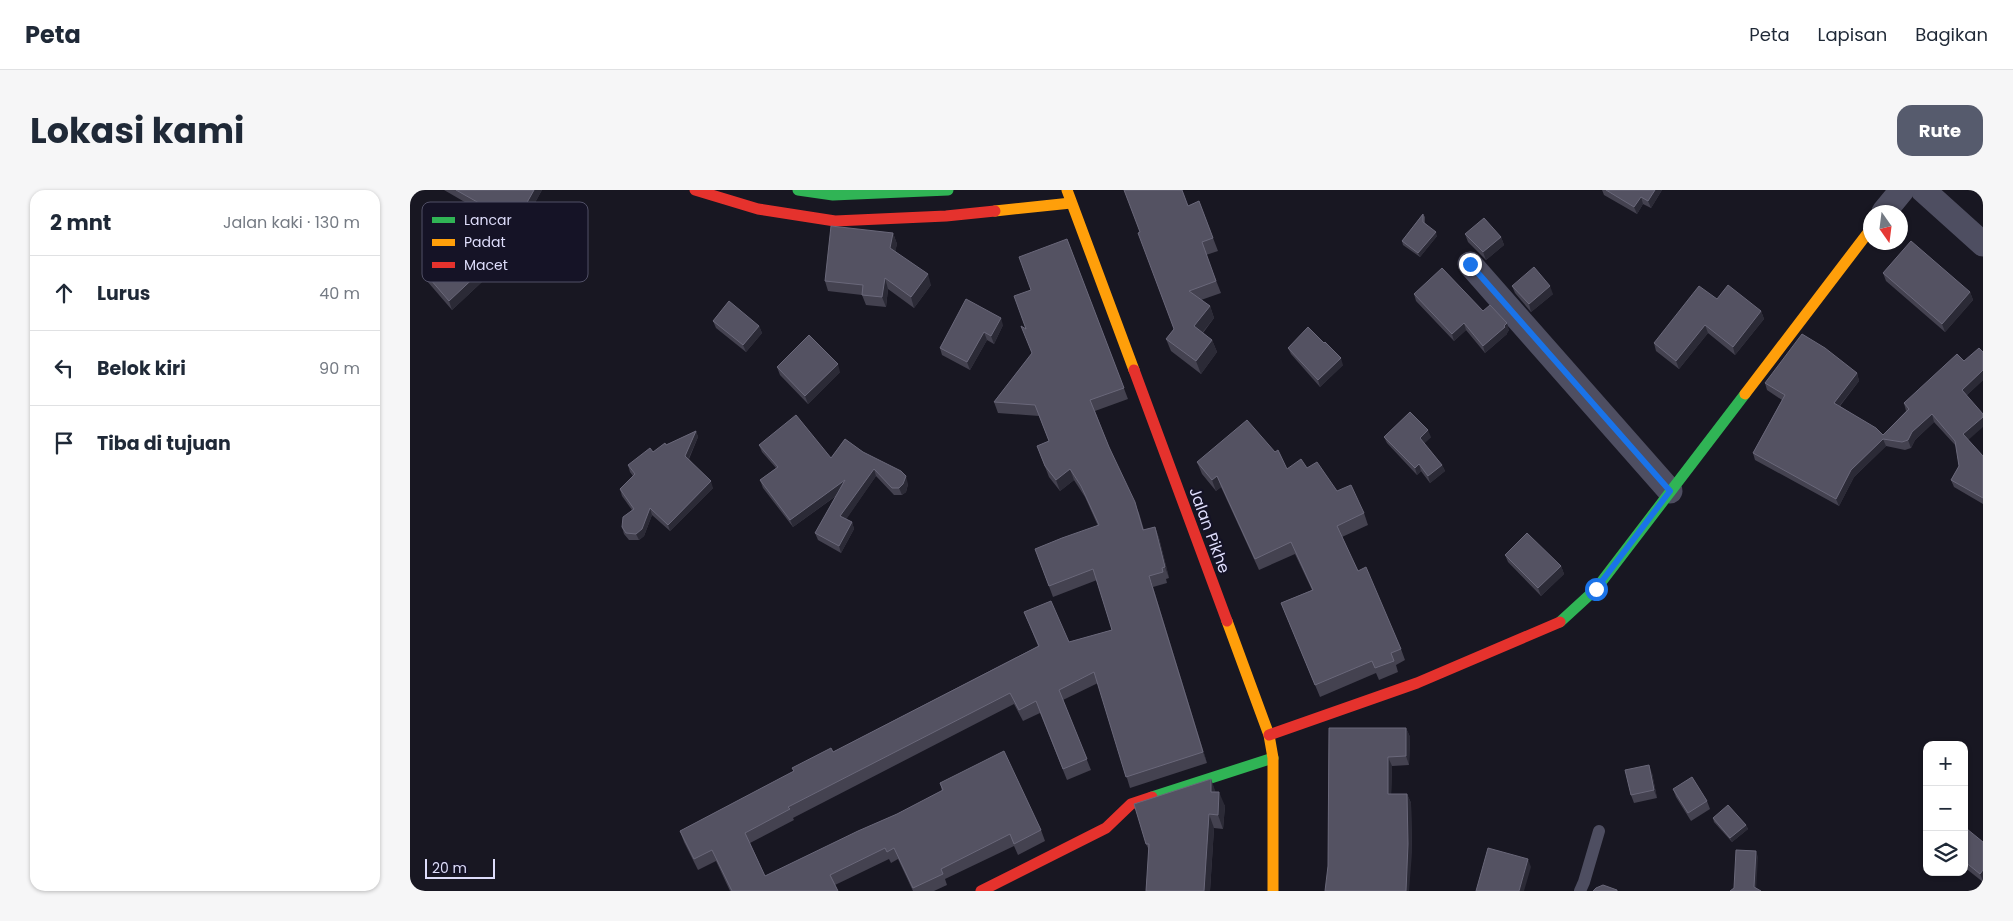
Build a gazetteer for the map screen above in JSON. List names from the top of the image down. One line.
{"streets":{"main road":["Jalan Pikhe"]},"legend":["Lancar","Padat","Macet"],"scale_bar":"20 m","north":"bottom","page":{"header":"Peta","nav":["Peta","Lapisan","Bagikan"],"title":"Lokasi kami","buttons":"Rute","heading":["2 mnt","Jalan kaki · 130 m"],"list":[["Lurus","40 m"],["Belok kiri","90 m"],"Tiba di tujuan"],"map_buttons":["+","−"],"scale":"20 m"}}
